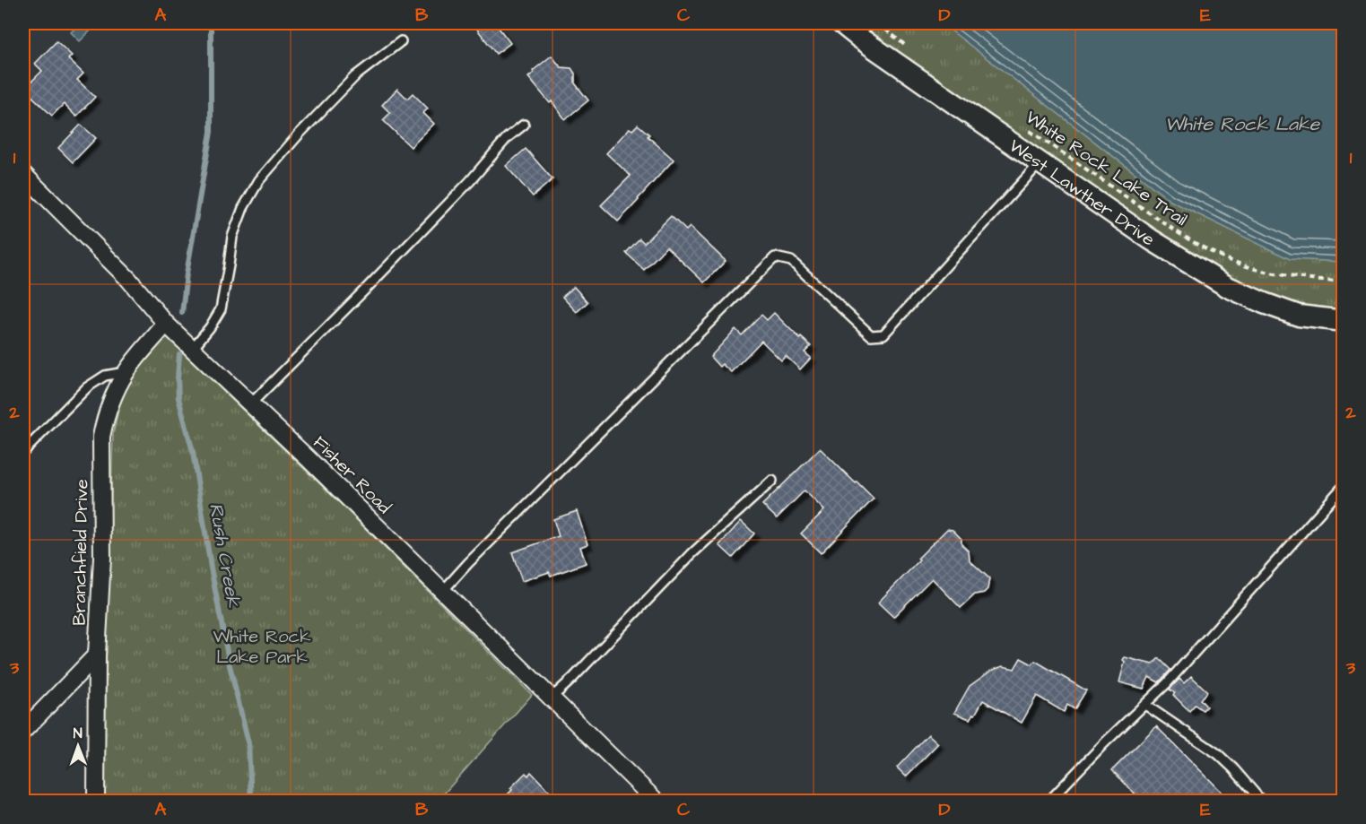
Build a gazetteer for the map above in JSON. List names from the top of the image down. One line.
{"streets":{"street":["West Lawther Drive","Fisher Road","Branchfield Drive"],"path":["White Rock Lake Trail"]},"crossings":[["Fisher Road","Branchfield Drive"]],"water":["White Rock Lake","Rush Creek"],"parks":["White Rock Lake Park"],"north":"top","grid":{"columns":["A","B","C","D","E"],"rows":["1","2","3"]}}
